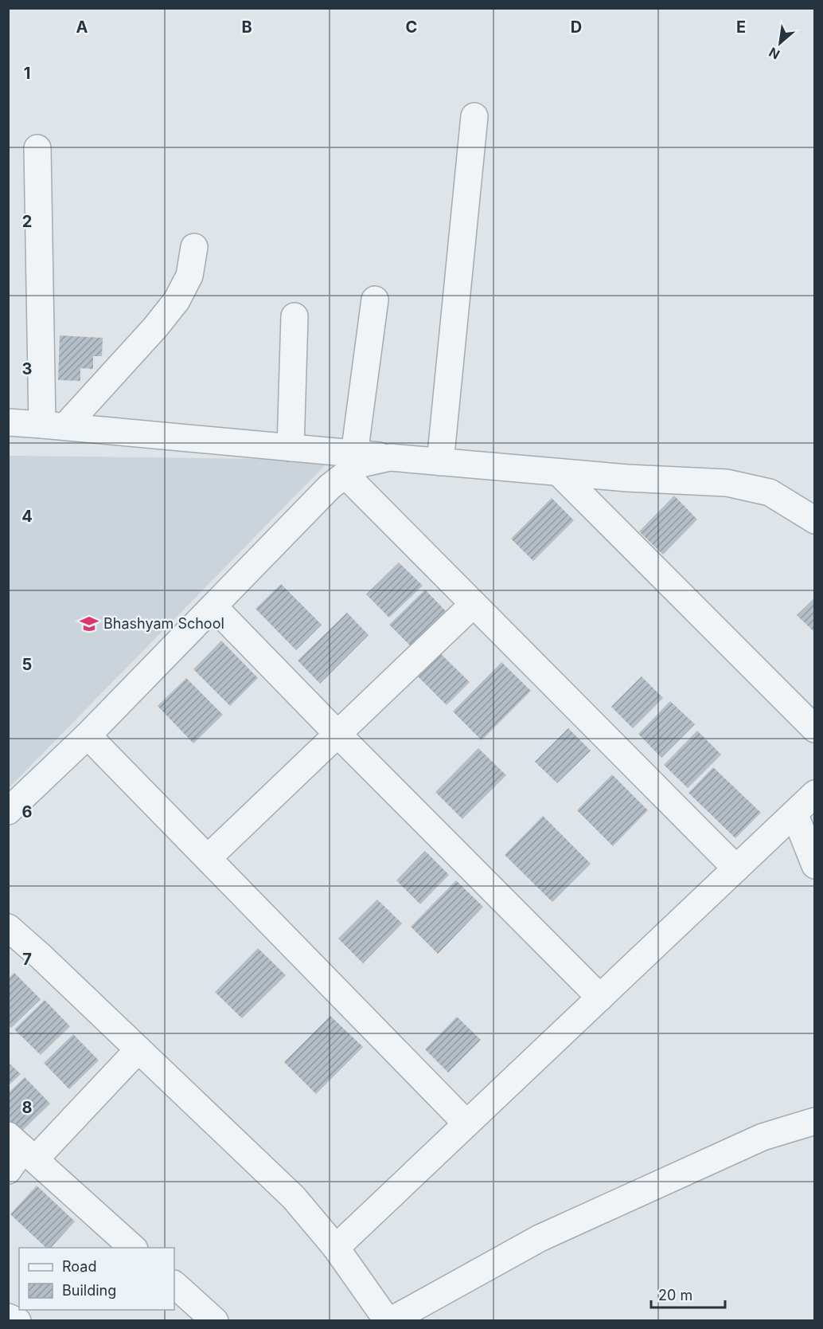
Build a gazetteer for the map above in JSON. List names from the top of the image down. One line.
{"places":{"school or university":["Bhashyam School"]},"legend":["Road","Building"],"scale_bar":"20 m","north":"bottom left","grid":{"columns":["A","B","C","D","E"],"rows":["1","2","3","4","5","6","7","8"]}}
